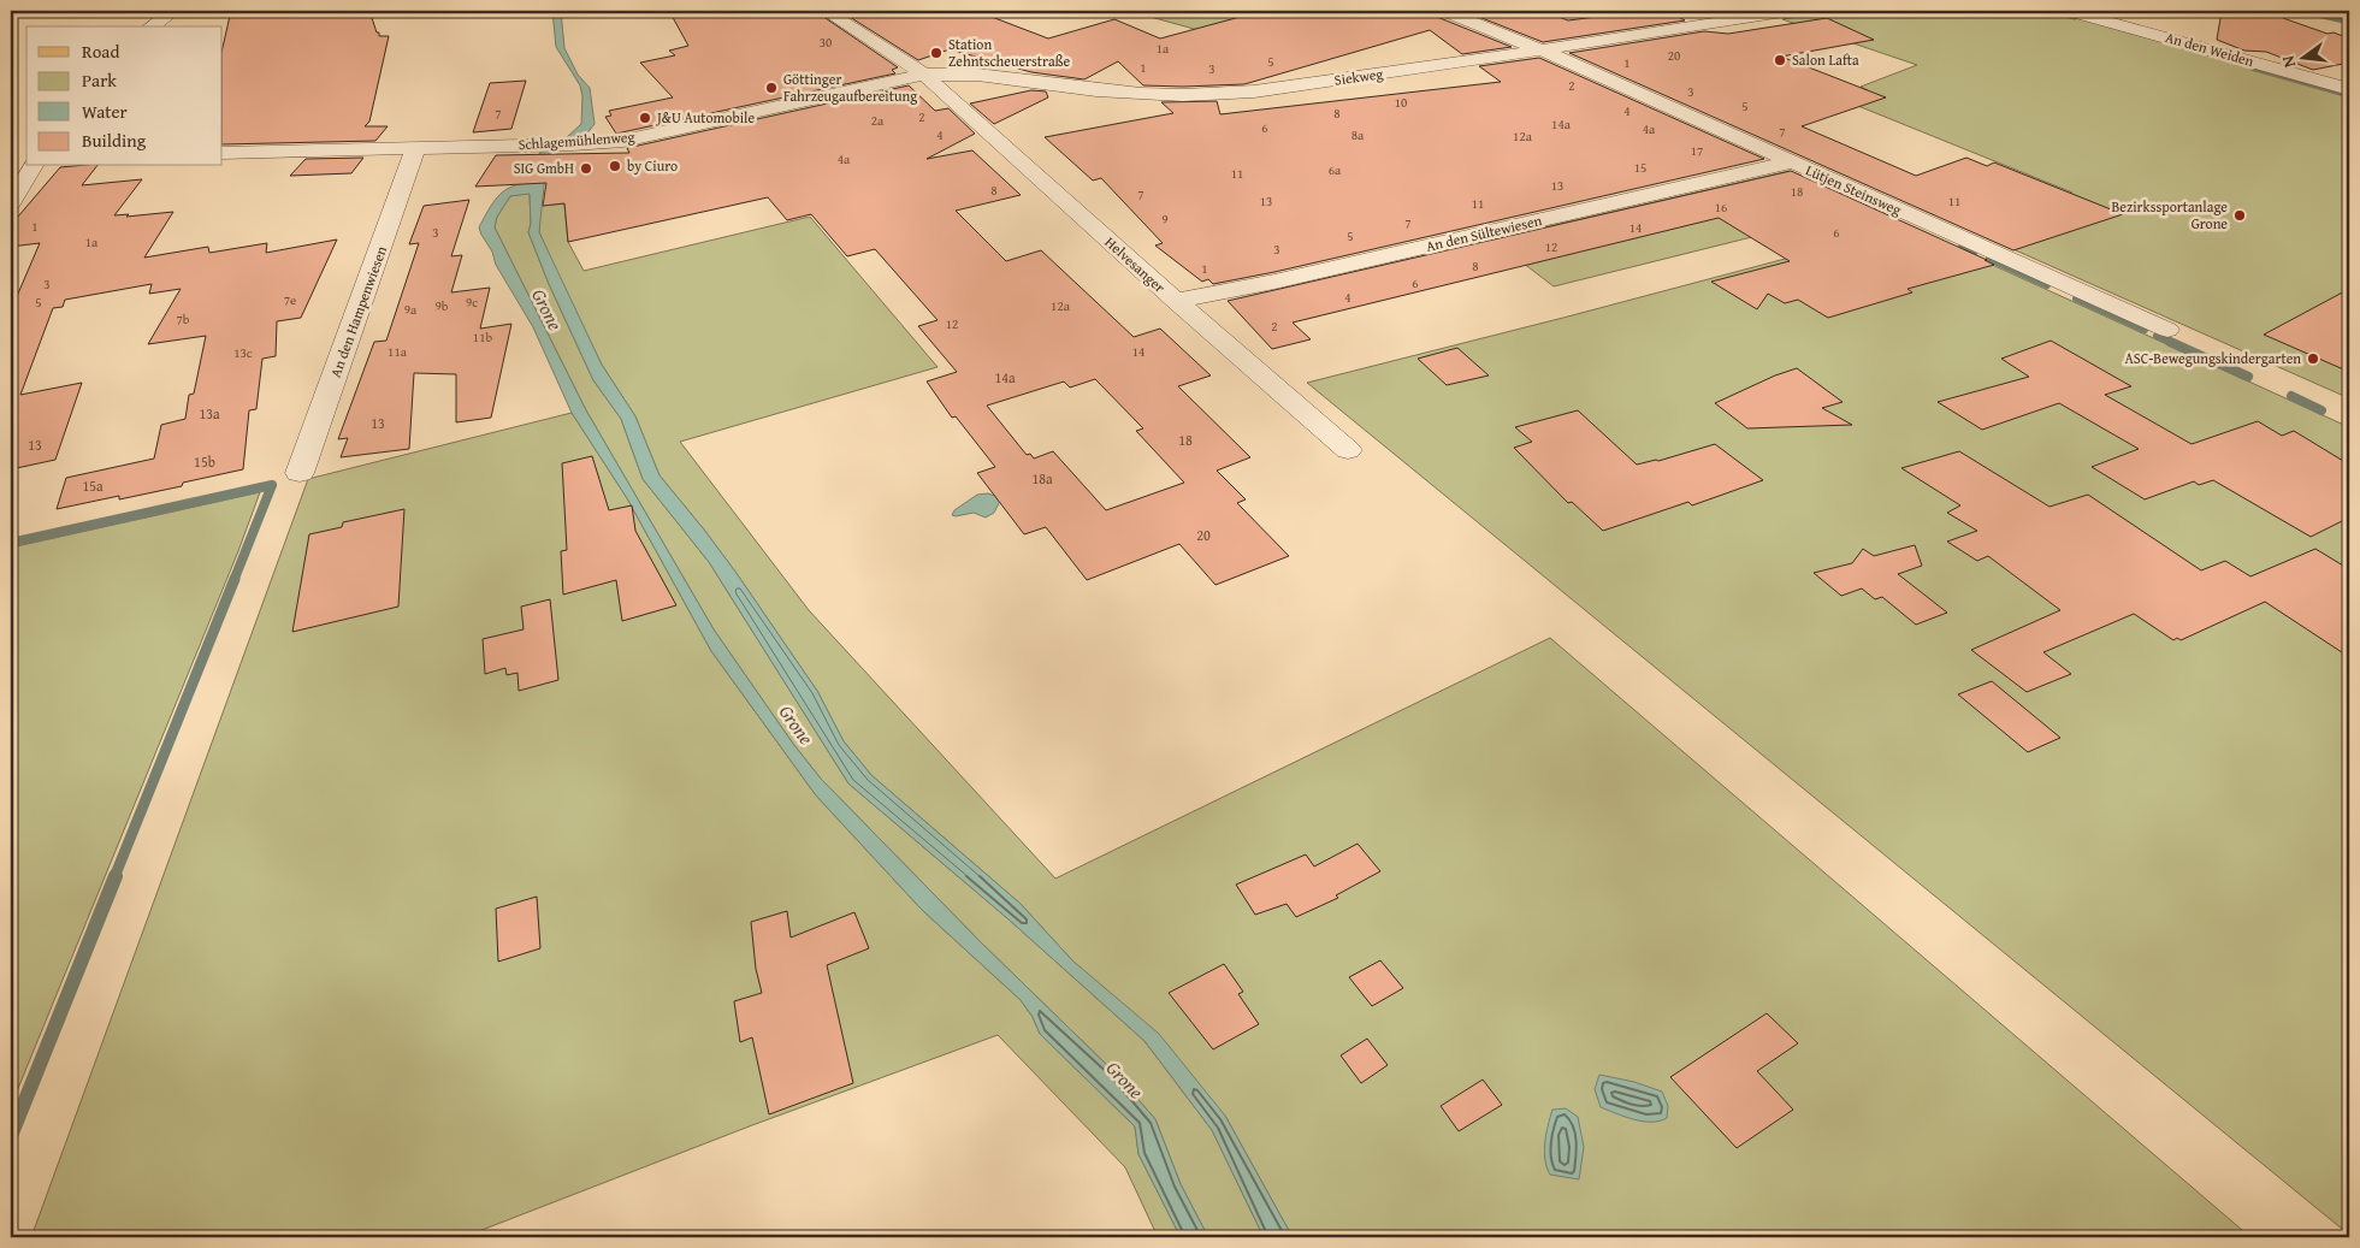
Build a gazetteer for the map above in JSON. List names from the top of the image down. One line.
{"streets":{"street":["An den Weiden","Siekweg","Schlagemühlenweg","Lütjen Steinsweg","An den Sültewiesen","Helvesanger","An den Hampenwiesen"]},"crossings":[["Siekweg","Schlagemühlenweg"],["Siekweg","Lütjen Steinsweg"],["Siekweg","Helvesanger"],["Schlagemühlenweg","Helvesanger"],["Schlagemühlenweg","An den Hampenwiesen"],["Lütjen Steinsweg","An den Sültewiesen"],["An den Sültewiesen","Helvesanger"]],"water":["Grone"],"places":["Station Zehntscheuerstraße","Salon Lafta","Göttinger Fahrzeugaufbereitung","J&U Automobile","by Ciuro","SIG GmbH","Bezirkssportanlage Grone","ASC-Bewegungskindergarten"],"house_numbers":["30","1a","20","5","1","1","3","2","3","10","5","4","7","8","2","2a","14a","6","4a","7","4","8a","12a","17","4a","15","6a","11","13","8","18","7","13","11","11","16","9","7","1","14","3","6","5","1a","12","3","8","1","6","3","4","7e","5","9c","9b","12a","9a","7b","12","2","11b","11a","14","13c","14a","13a","13","18","13","15b","18a","15a","20"],"legend":["Road","Park","Water","Building"],"north":"left"}
